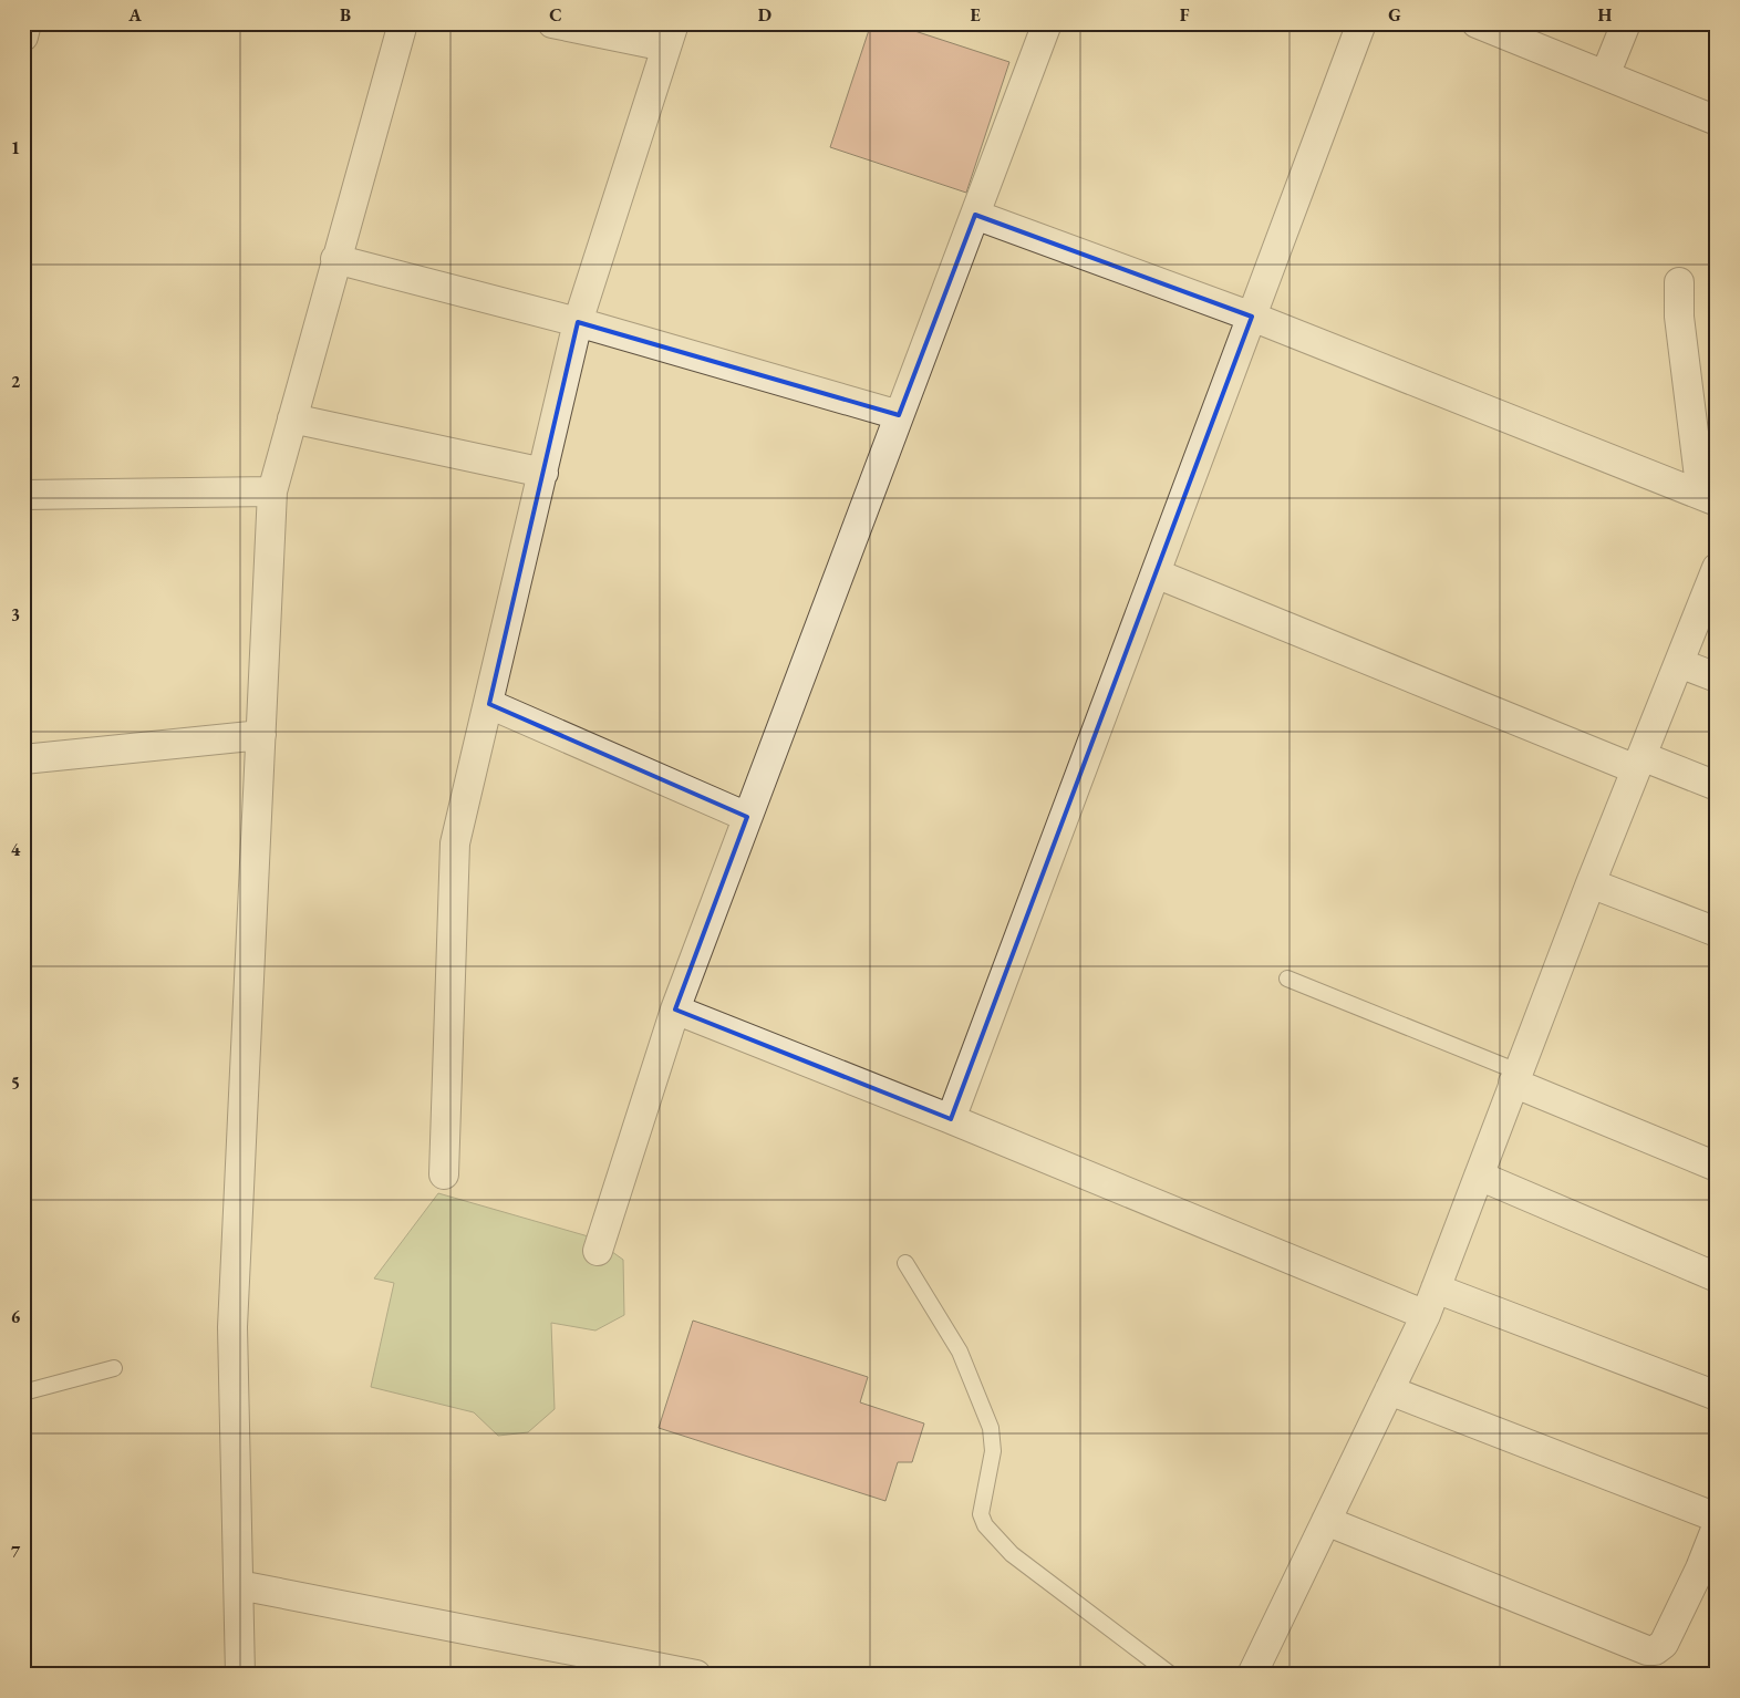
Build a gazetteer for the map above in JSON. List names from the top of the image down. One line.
{"grid":{"columns":["A","B","C","D","E","F","G","H"],"rows":["1","2","3","4","5","6","7"]}}
